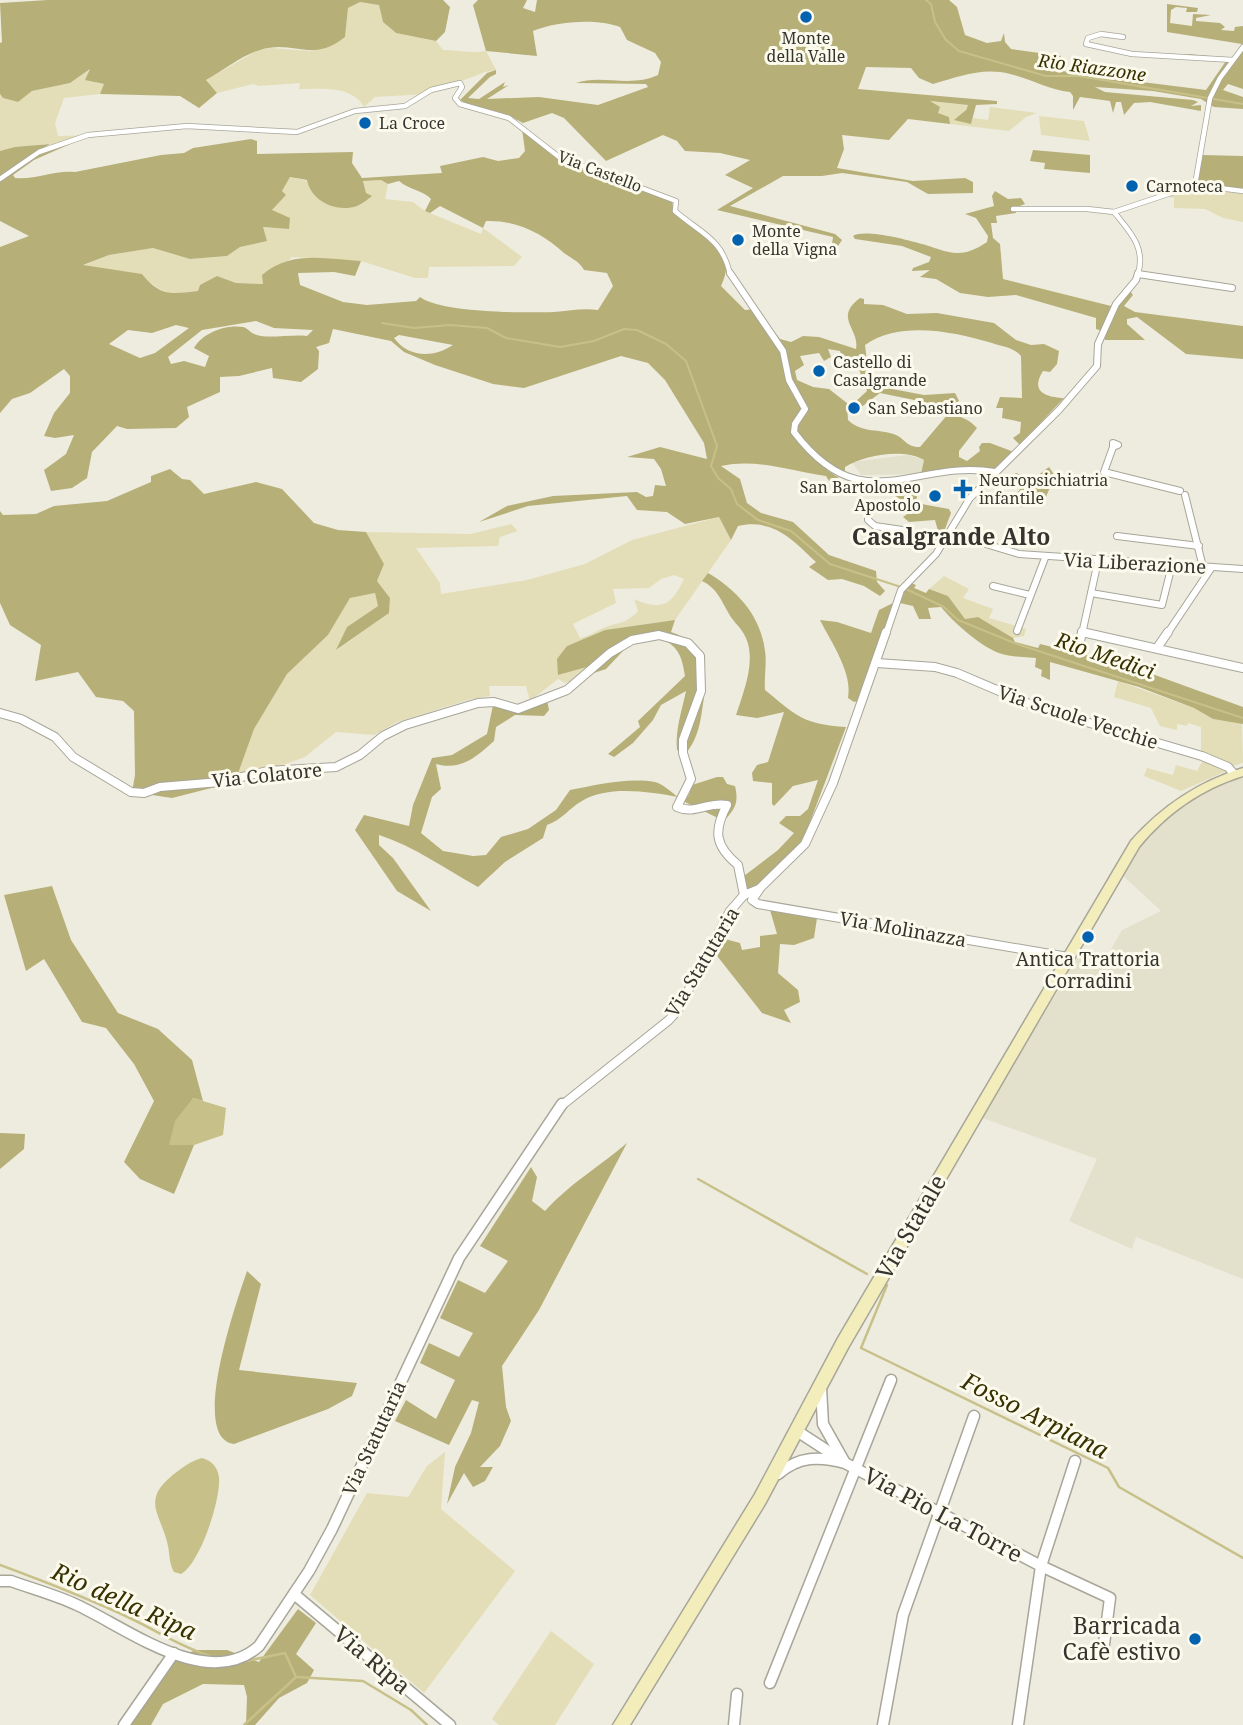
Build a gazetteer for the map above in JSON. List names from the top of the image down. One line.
{"streets":{"main road":["Via Statale"],"street":["Via Castello","Via Liberazione","Via Scuole Vecchie","Via Colatore","Via Molinazza","Via Statutaria","Via Pio La Torre","Via Ripa"]},"crossings":[["Via Castello","Via Statutaria"],["Via Liberazione","Via Statutaria"],["Via Scuole Vecchie","Via Statutaria"],["Via Scuole Vecchie","Via Statale"],["Via Colatore","Via Statutaria"],["Via Molinazza","Via Statutaria"],["Via Molinazza","Via Statale"],["Via Statutaria","Via Ripa"],["Via Statale","Via Pio La Torre"]],"districts":["Casalgrande Alto"],"water":["Rio Riazzone","Rio Medici","Fosso Arpiana","Rio della Ripa"],"places":{"other":["Monte della Valle","La Croce","Carnoteca","Monte della Vigna","Castello di Casalgrande","San Sebastiano","San Bartolomeo Apostolo","Antica Trattoria Corradini","Barricada Cafè estivo"],"health":["Neuropsichiatria infantile"]}}
